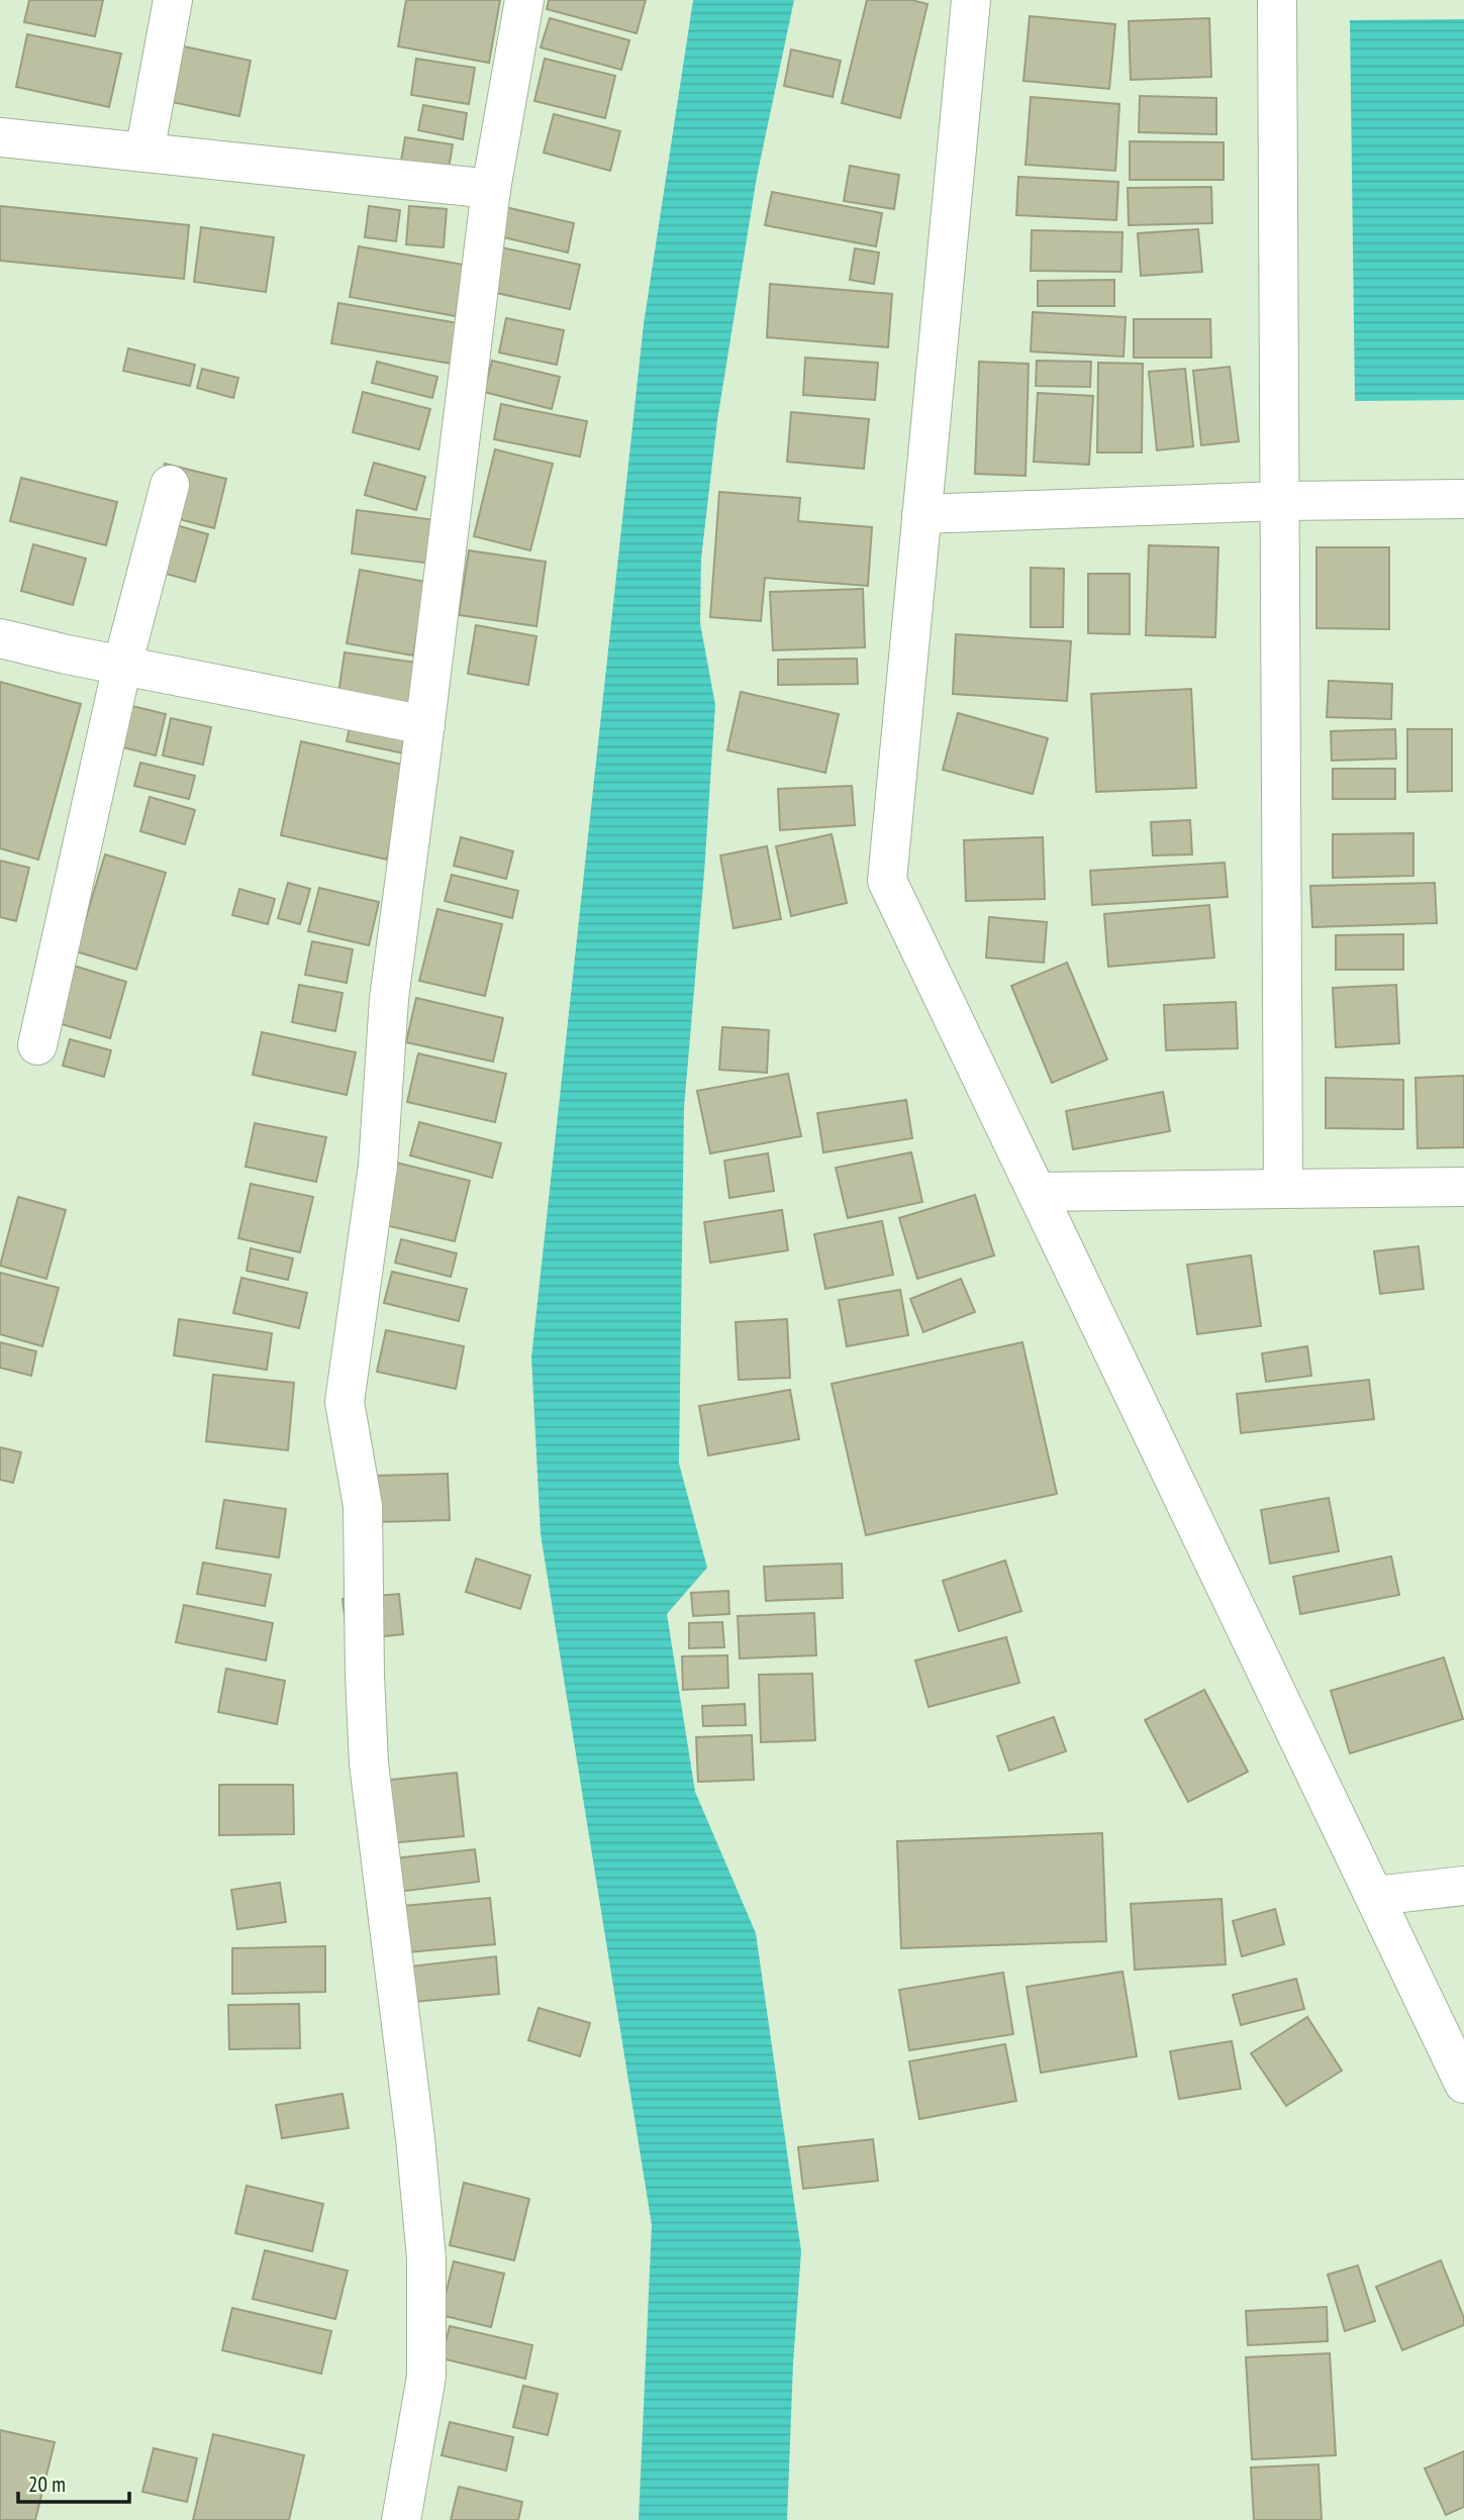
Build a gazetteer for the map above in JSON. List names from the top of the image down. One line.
{"scale_bar":"20 m"}
